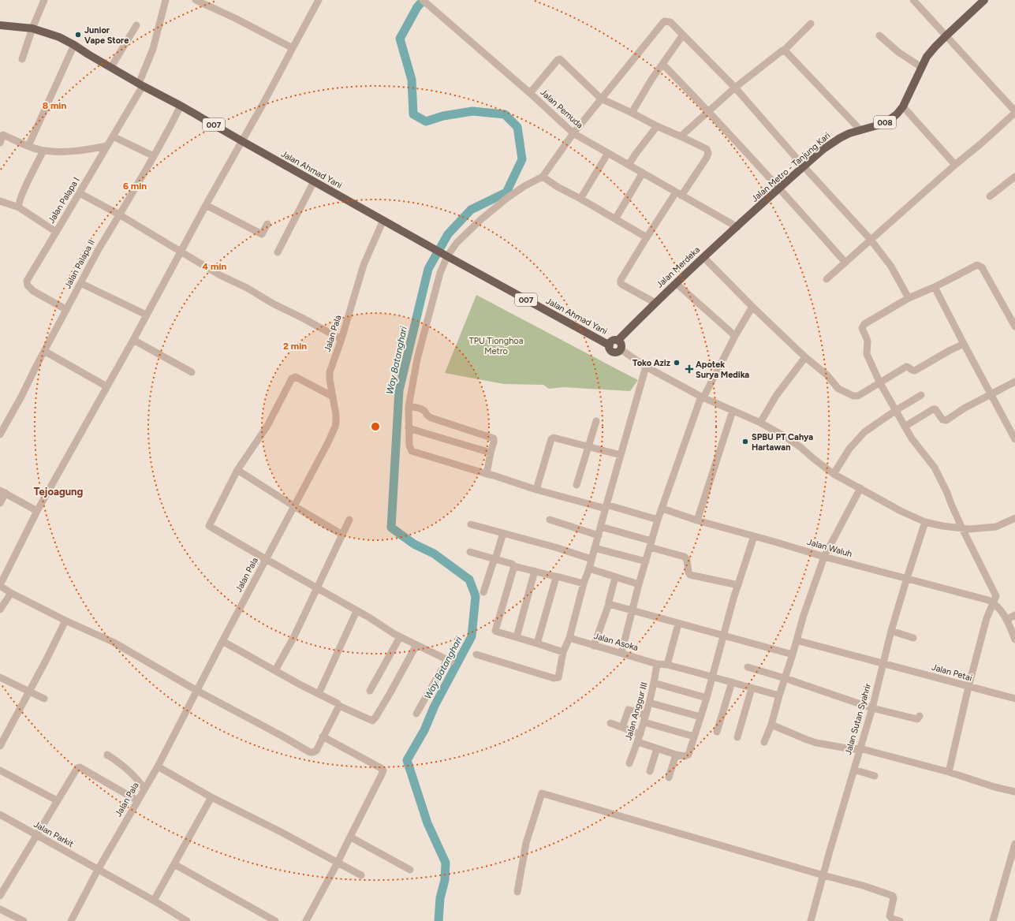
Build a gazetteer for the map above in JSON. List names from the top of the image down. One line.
{"streets":{"main road":["008","007","Jalan Metro - Tanjung Kari","Jalan Ahmad Yani","Jalan Merdeka"],"street":["Jalan Pemuda","Jalan Palapa I","Jalan Palapa II","Jalan Pala","Jalan Waluh","Jalan Asoka","Jalan Petai","Jalan Anggur III","Jalan Sutan Syahrir","Jalan Parkit"]},"crossings":[["Jalan Pemuda","Jalan Merdeka"],["008","Jalan Ahmad Yani"],["008","Jalan Merdeka"],["Jalan Metro - Tanjung Kari","Jalan Merdeka"],["Jalan Ahmad Yani","Jalan Palapa I"],["Jalan Ahmad Yani","Jalan Palapa II"],["Jalan Ahmad Yani","Jalan Merdeka"],["Jalan Ahmad Yani","Jalan Pala"],["Jalan Palapa I","Jalan Palapa II"],["Jalan Pala","Jalan Parkit"],["Jalan Waluh","Jalan Sutan Syahrir"],["Jalan Asoka","Jalan Anggur III"],["Jalan Petai","Jalan Sutan Syahrir"]],"districts":["Tejoagung"],"water":["Way Batanghari"],"parks":["TPU Tionghoa Metro"],"places":{"other":["Junior Vape Store","Toko Aziz","SPBU PT Cahya Hartawan"],"health":["Apotek Surya Medika"]},"rings":["8 min","6 min","4 min","2 min"]}
